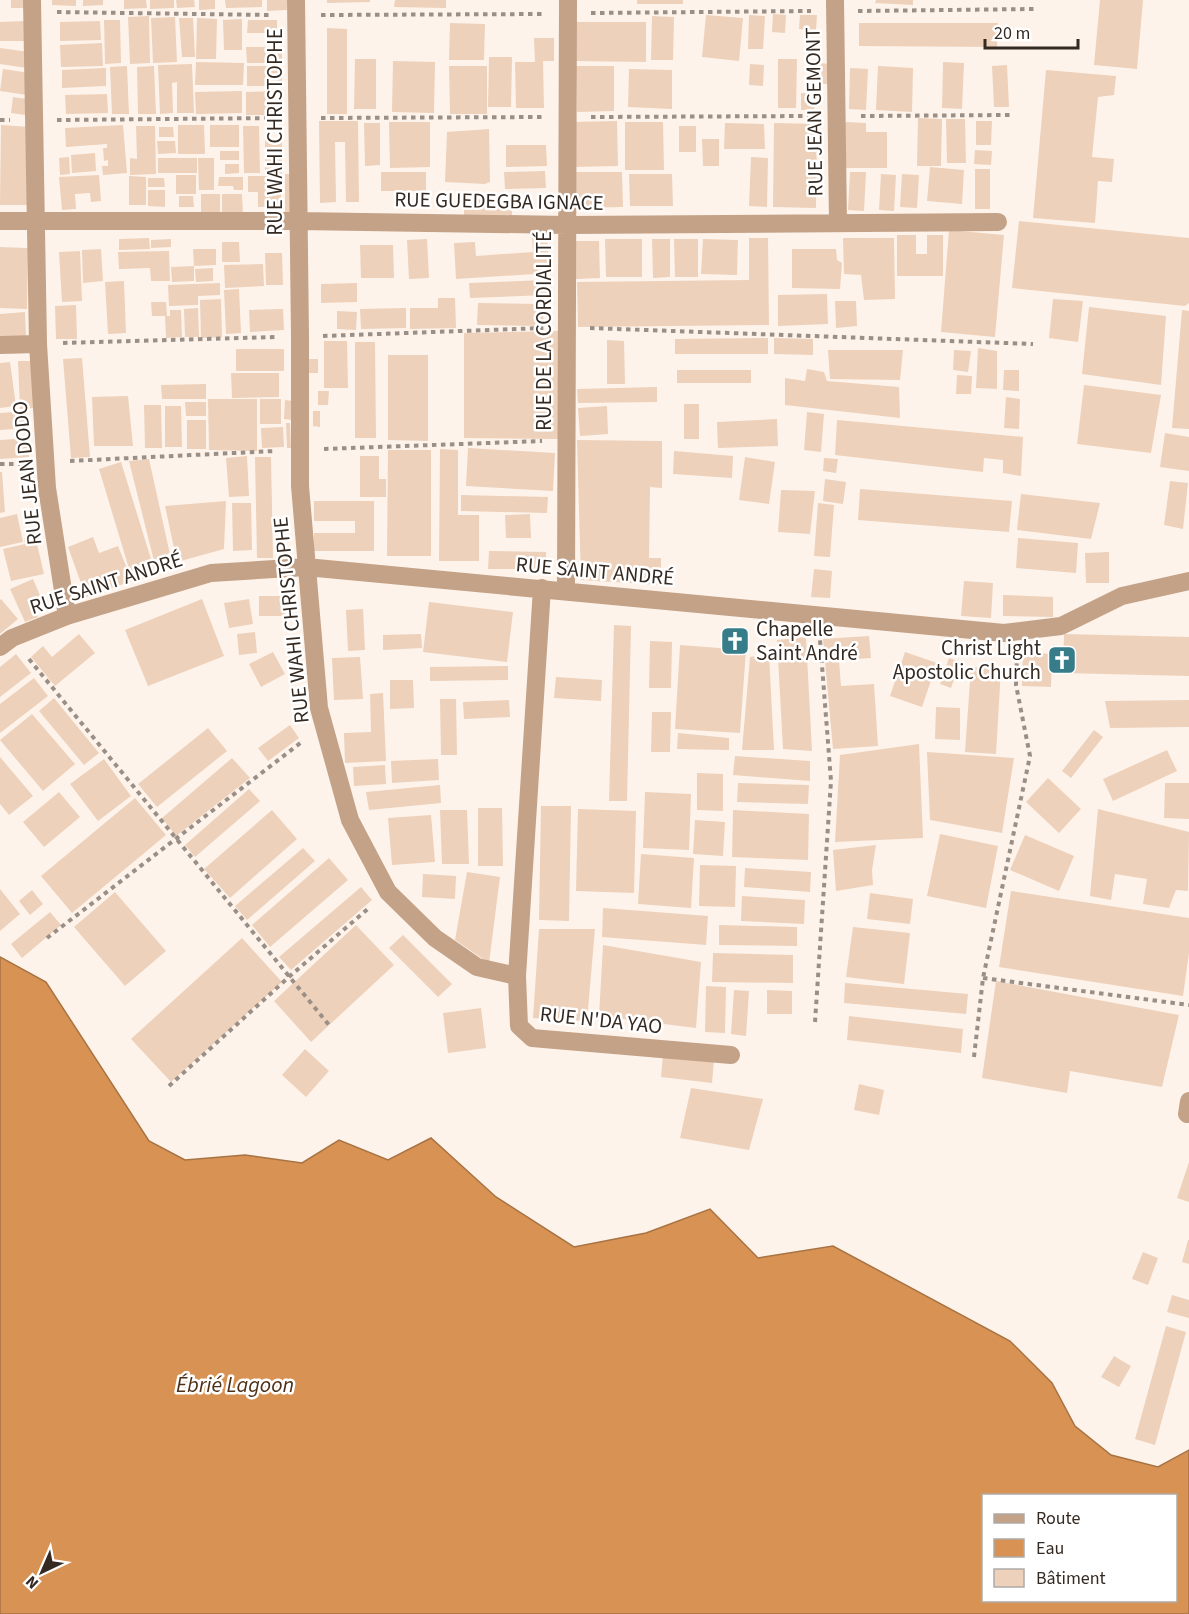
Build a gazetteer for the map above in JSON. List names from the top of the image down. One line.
{"streets":{"street":["RUE JEAN GEMONT","RUE WAHI CHRISTOPHE","RUE GUEDEGBA IGNACE","RUE DE LA CORDIALITÉ","RUE JEAN DODO","RUE SAINT ANDRÉ","RUE N'DA YAO"]},"crossings":[["RUE JEAN GEMONT","RUE GUEDEGBA IGNACE"],["RUE WAHI CHRISTOPHE","RUE GUEDEGBA IGNACE"],["RUE WAHI CHRISTOPHE","RUE SAINT ANDRÉ"],["RUE WAHI CHRISTOPHE","RUE N'DA YAO"],["RUE GUEDEGBA IGNACE","RUE DE LA CORDIALITÉ"],["RUE GUEDEGBA IGNACE","RUE JEAN DODO"],["RUE DE LA CORDIALITÉ","RUE SAINT ANDRÉ"],["RUE JEAN DODO","RUE SAINT ANDRÉ"]],"water":["Ébrié Lagoon"],"places":{"church":["Chapelle Saint André","Christ Light Apostolic Church"]},"legend":["Route","Eau","Bâtiment"],"scale_bar":"20 m","north":"bottom left"}
